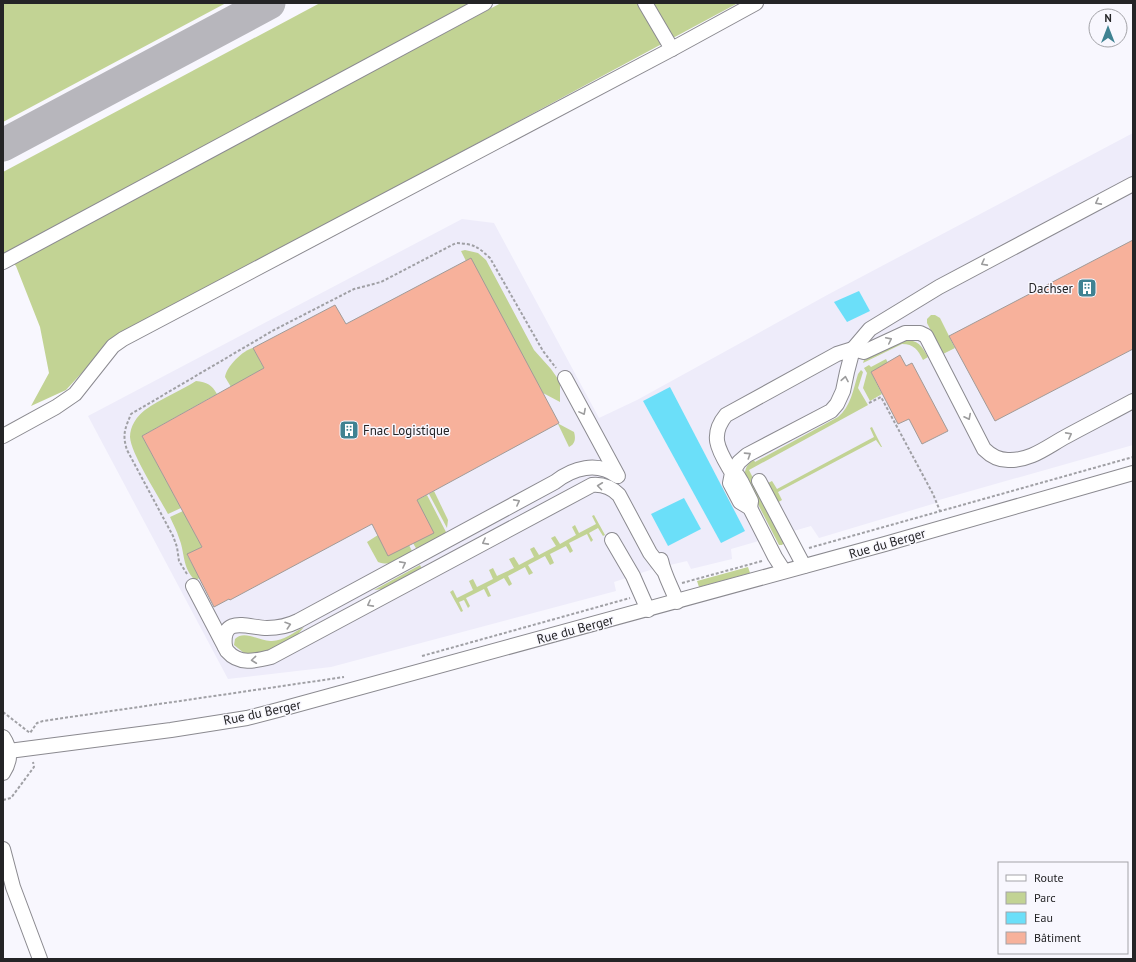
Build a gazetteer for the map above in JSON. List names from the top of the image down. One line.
{"streets":{"street":["Rue du Berger"]},"places":{"building":["Dachser","Fnac Logistique"]},"legend":["Route","Parc","Eau","Bâtiment"],"north":"top"}
